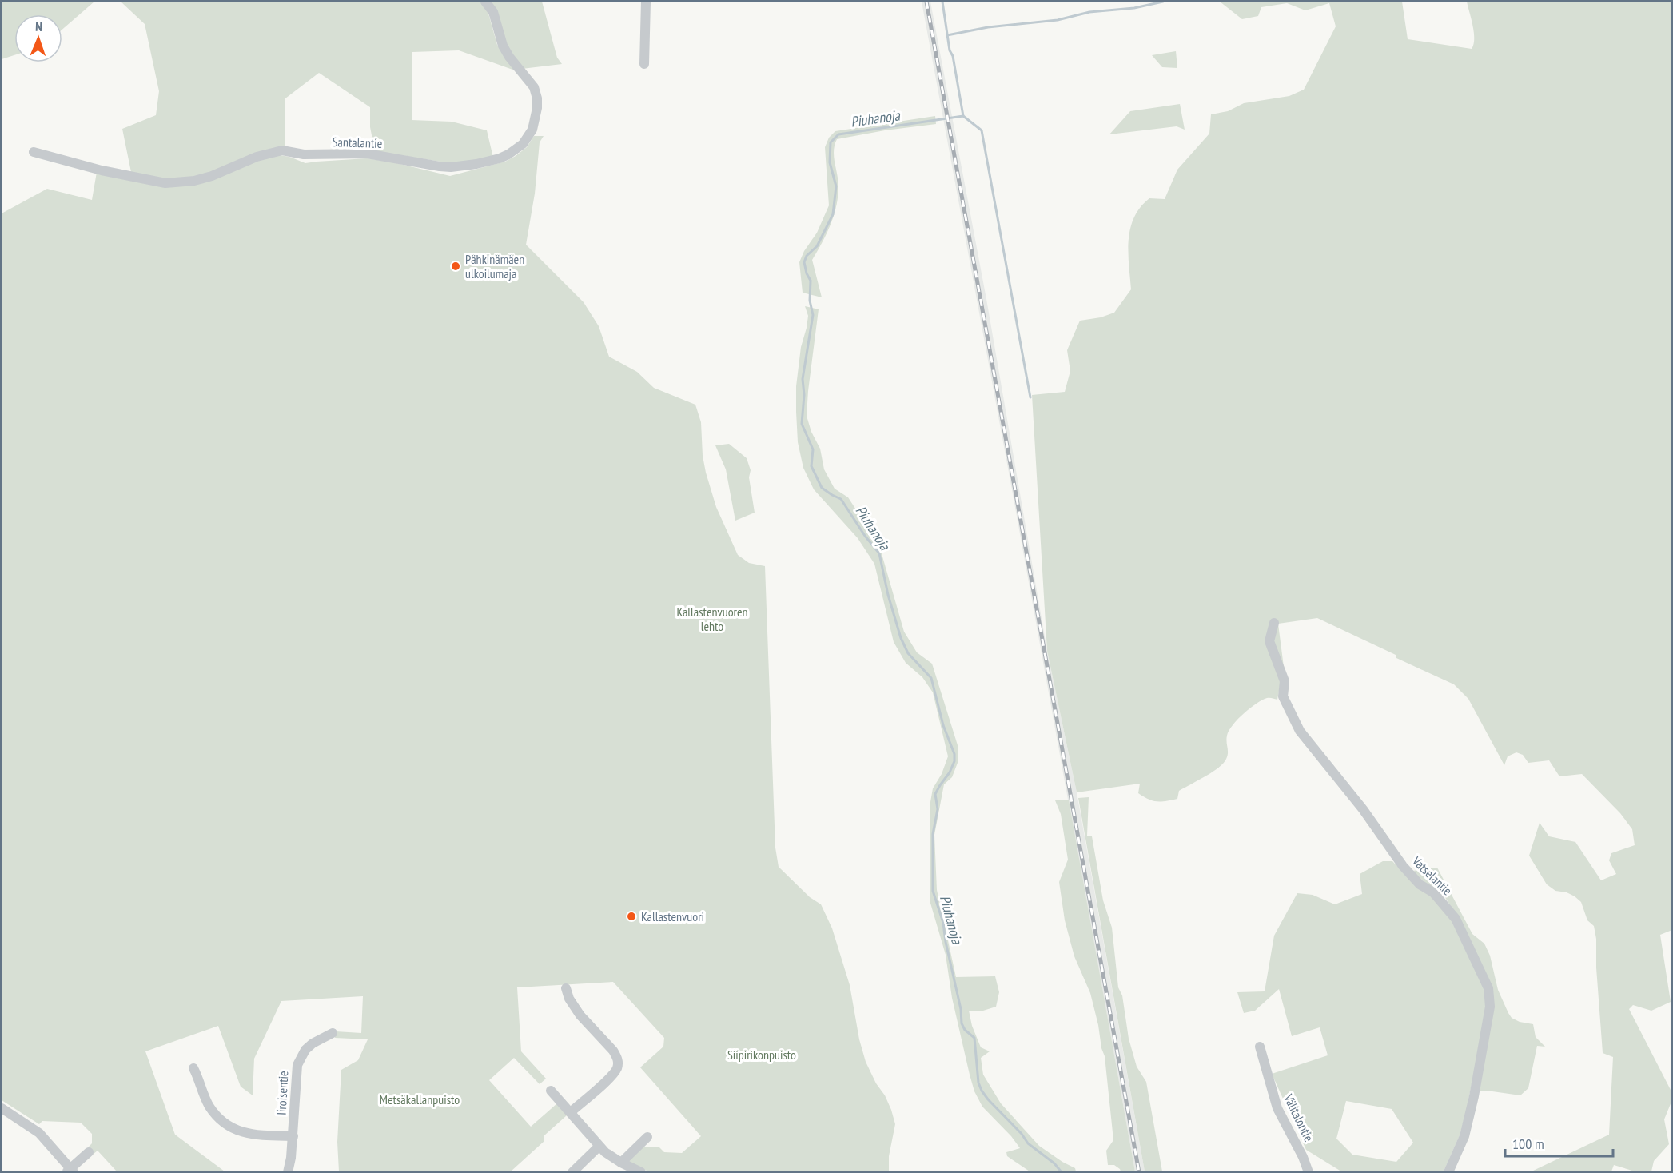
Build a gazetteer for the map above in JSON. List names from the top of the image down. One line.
{"streets":{"street":["Santalantie","Vatselantie","Iiroisentie","Välitalontie"]},"water":["Piuhanoja"],"parks":["Kallastenvuoren lehto","Siipirikonpuisto","Metsäkallanpuisto"],"places":["Pähkinämäen ulkoilumaja","Kallastenvuori"],"scale_bar":"100 m","north":"top"}
